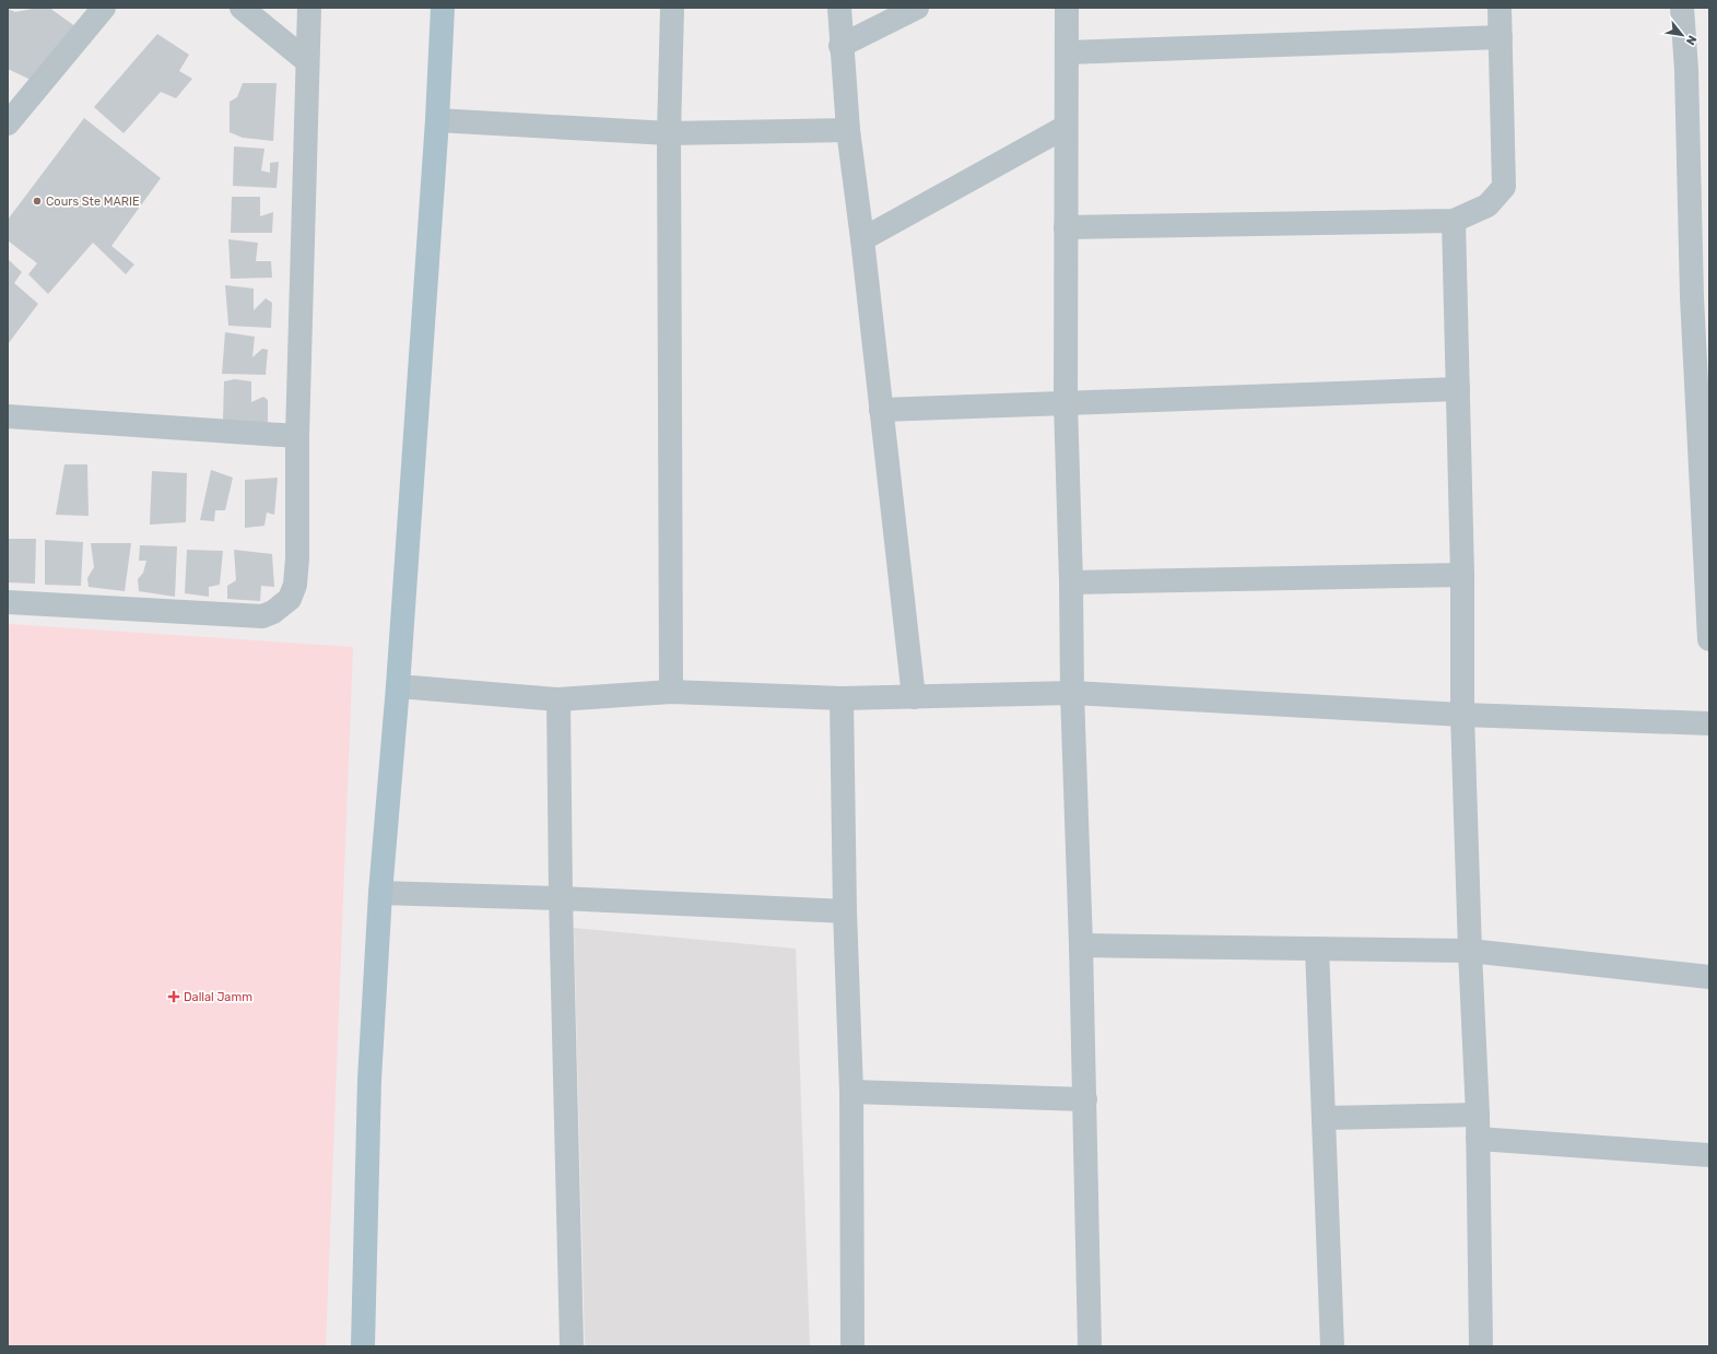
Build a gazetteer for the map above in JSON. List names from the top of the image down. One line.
{"places":{"other":["Cours Ste MARIE"],"health":["Dallal Jamm"]},"north":"bottom right"}
